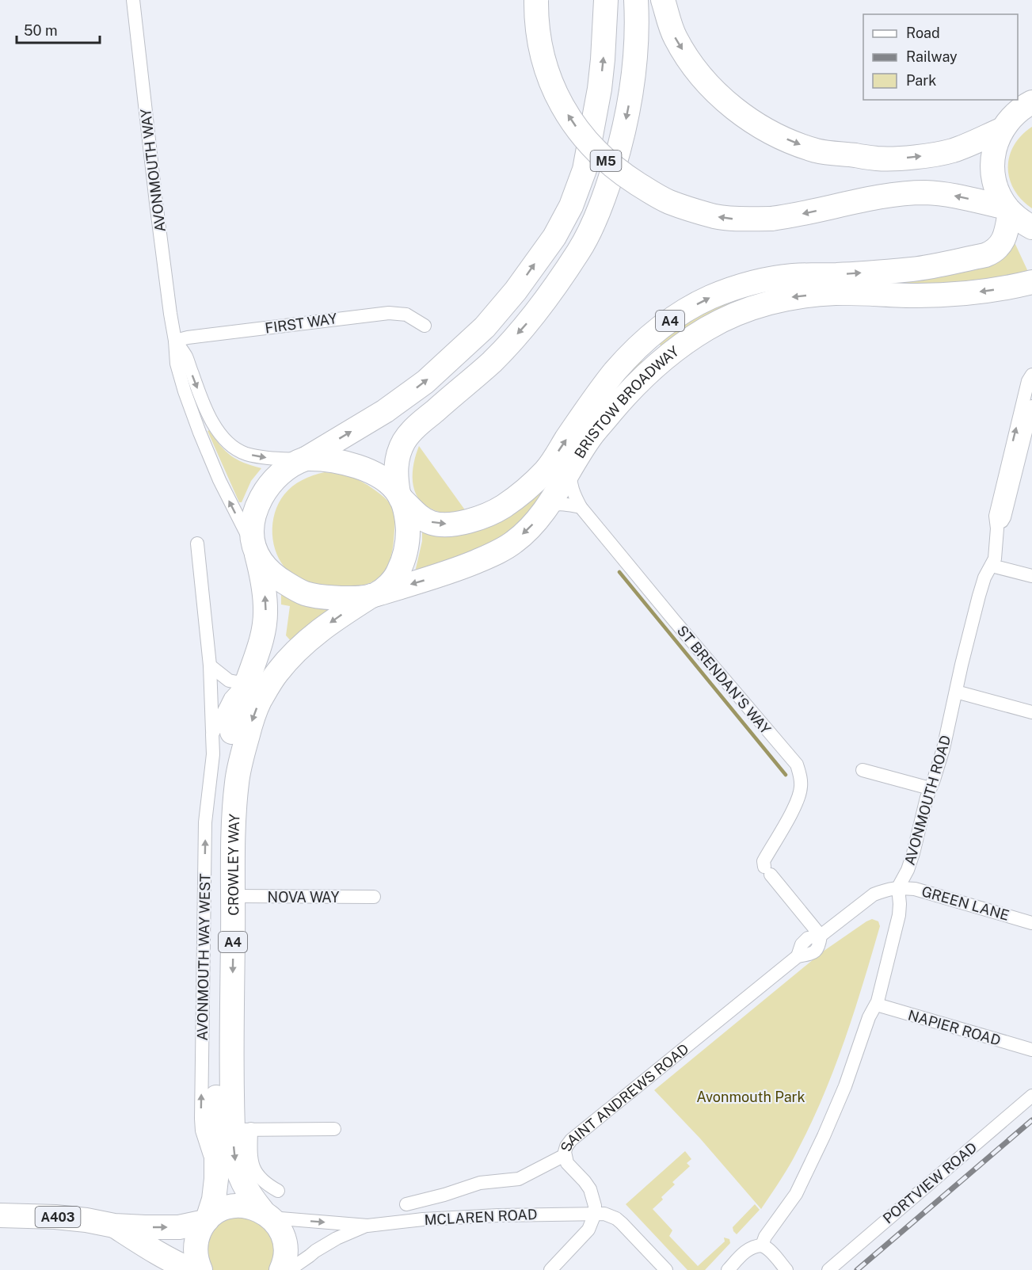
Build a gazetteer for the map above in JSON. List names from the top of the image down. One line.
{"streets":{"highway":["M5","A4","BRISTOW BROADWAY","CROWLEY WAY","A403"],"street":["AVONMOUTH WAY","FIRST WAY","ST BRENDAN'S WAY","AVONMOUTH ROAD","NOVA WAY","GREEN LANE","AVONMOUTH WAY WEST","NAPIER ROAD","SAINT ANDREWS ROAD","PORTVIEW ROAD","MCLAREN ROAD"]},"crossings":[["M5","AVONMOUTH WAY"],["M5","BRISTOW BROADWAY"],["M5","CROWLEY WAY"],["AVONMOUTH WAY","FIRST WAY"],["AVONMOUTH WAY","BRISTOW BROADWAY"],["AVONMOUTH WAY","CROWLEY WAY"],["BRISTOW BROADWAY","ST BRENDAN'S WAY"],["BRISTOW BROADWAY","CROWLEY WAY"],["ST BRENDAN'S WAY","SAINT ANDREWS ROAD"],["AVONMOUTH ROAD","GREEN LANE"],["AVONMOUTH ROAD","SAINT ANDREWS ROAD"],["CROWLEY WAY","NOVA WAY"],["CROWLEY WAY","AVONMOUTH WAY WEST"],["CROWLEY WAY","A403"],["CROWLEY WAY","MCLAREN ROAD"],["GREEN LANE","SAINT ANDREWS ROAD"]],"one_way":["AVONMOUTH WAY WEST"],"parks":["Avonmouth Park"],"legend":["Road","Railway","Park"],"scale_bar":"50 m"}
